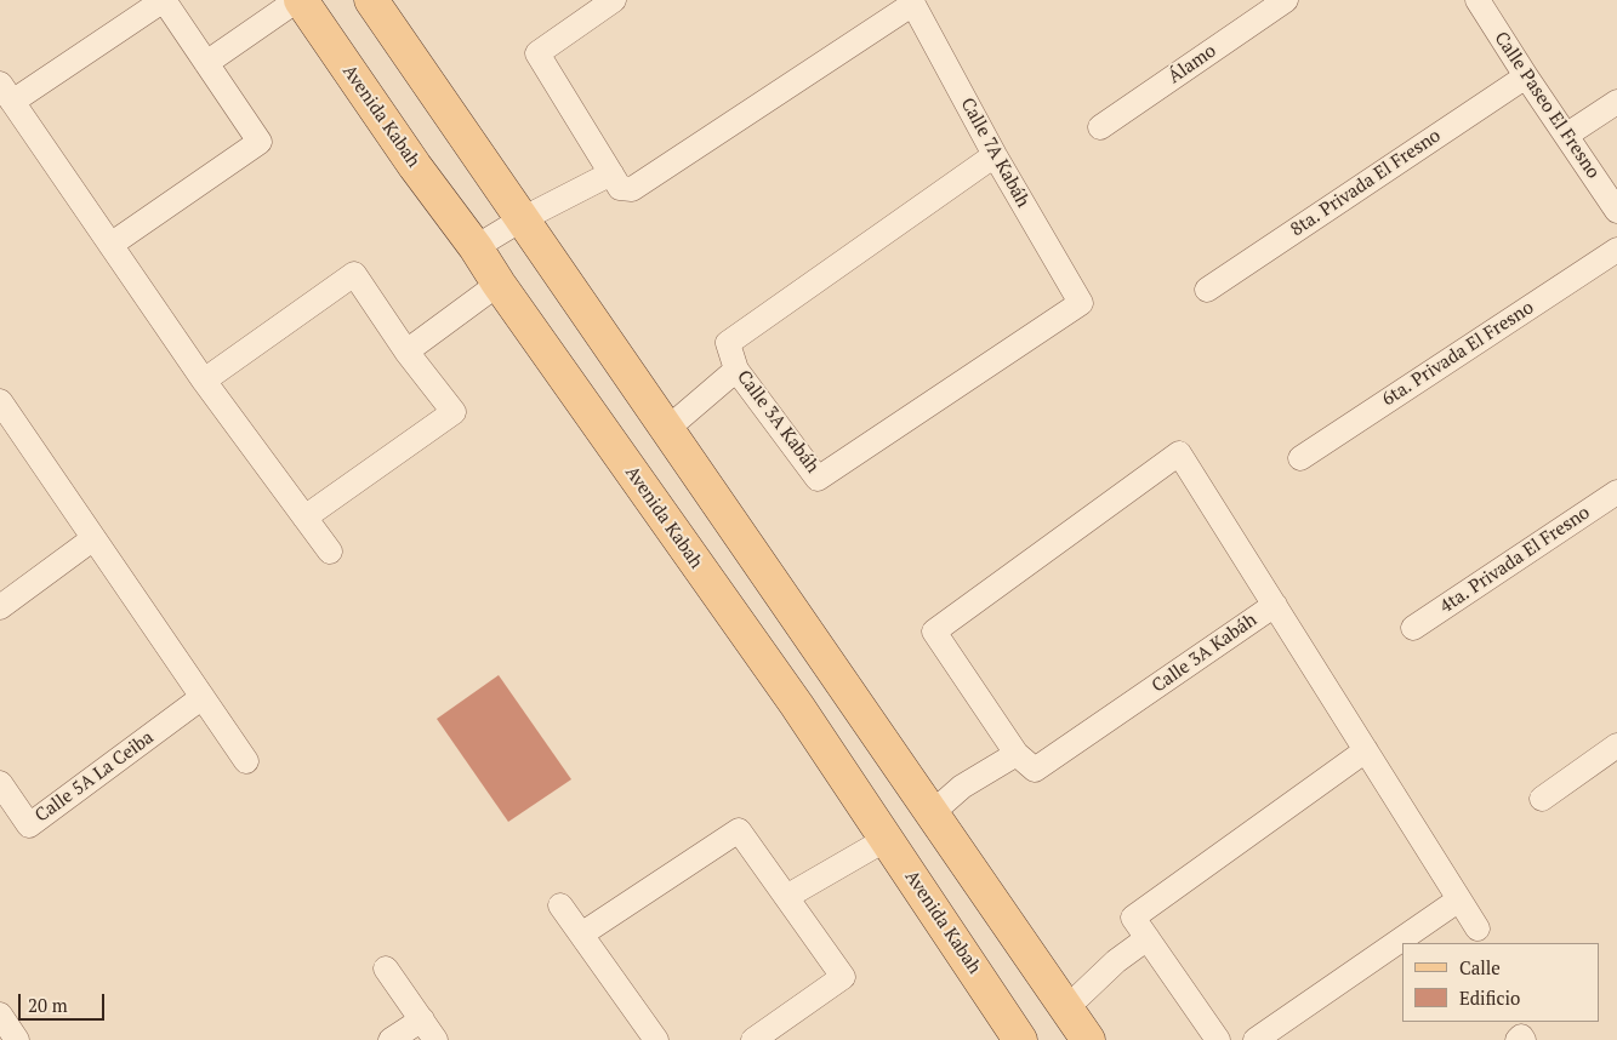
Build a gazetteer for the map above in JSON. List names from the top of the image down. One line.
{"streets":{"main road":["Avenida Kabah"],"street":["Álamo","Calle Paseo El Fresno","Calle 7A Kabáh","8ta. Privada El Fresno","6ta. Privada El Fresno","Calle 3A Kabáh","4ta. Privada El Fresno","Calle 5A La Ceiba"]},"crossings":[["Calle Paseo El Fresno","8ta. Privada El Fresno"],["Calle 7A Kabáh","Calle 3A Kabáh"]],"legend":["Calle","Edificio"],"scale_bar":"20 m"}
